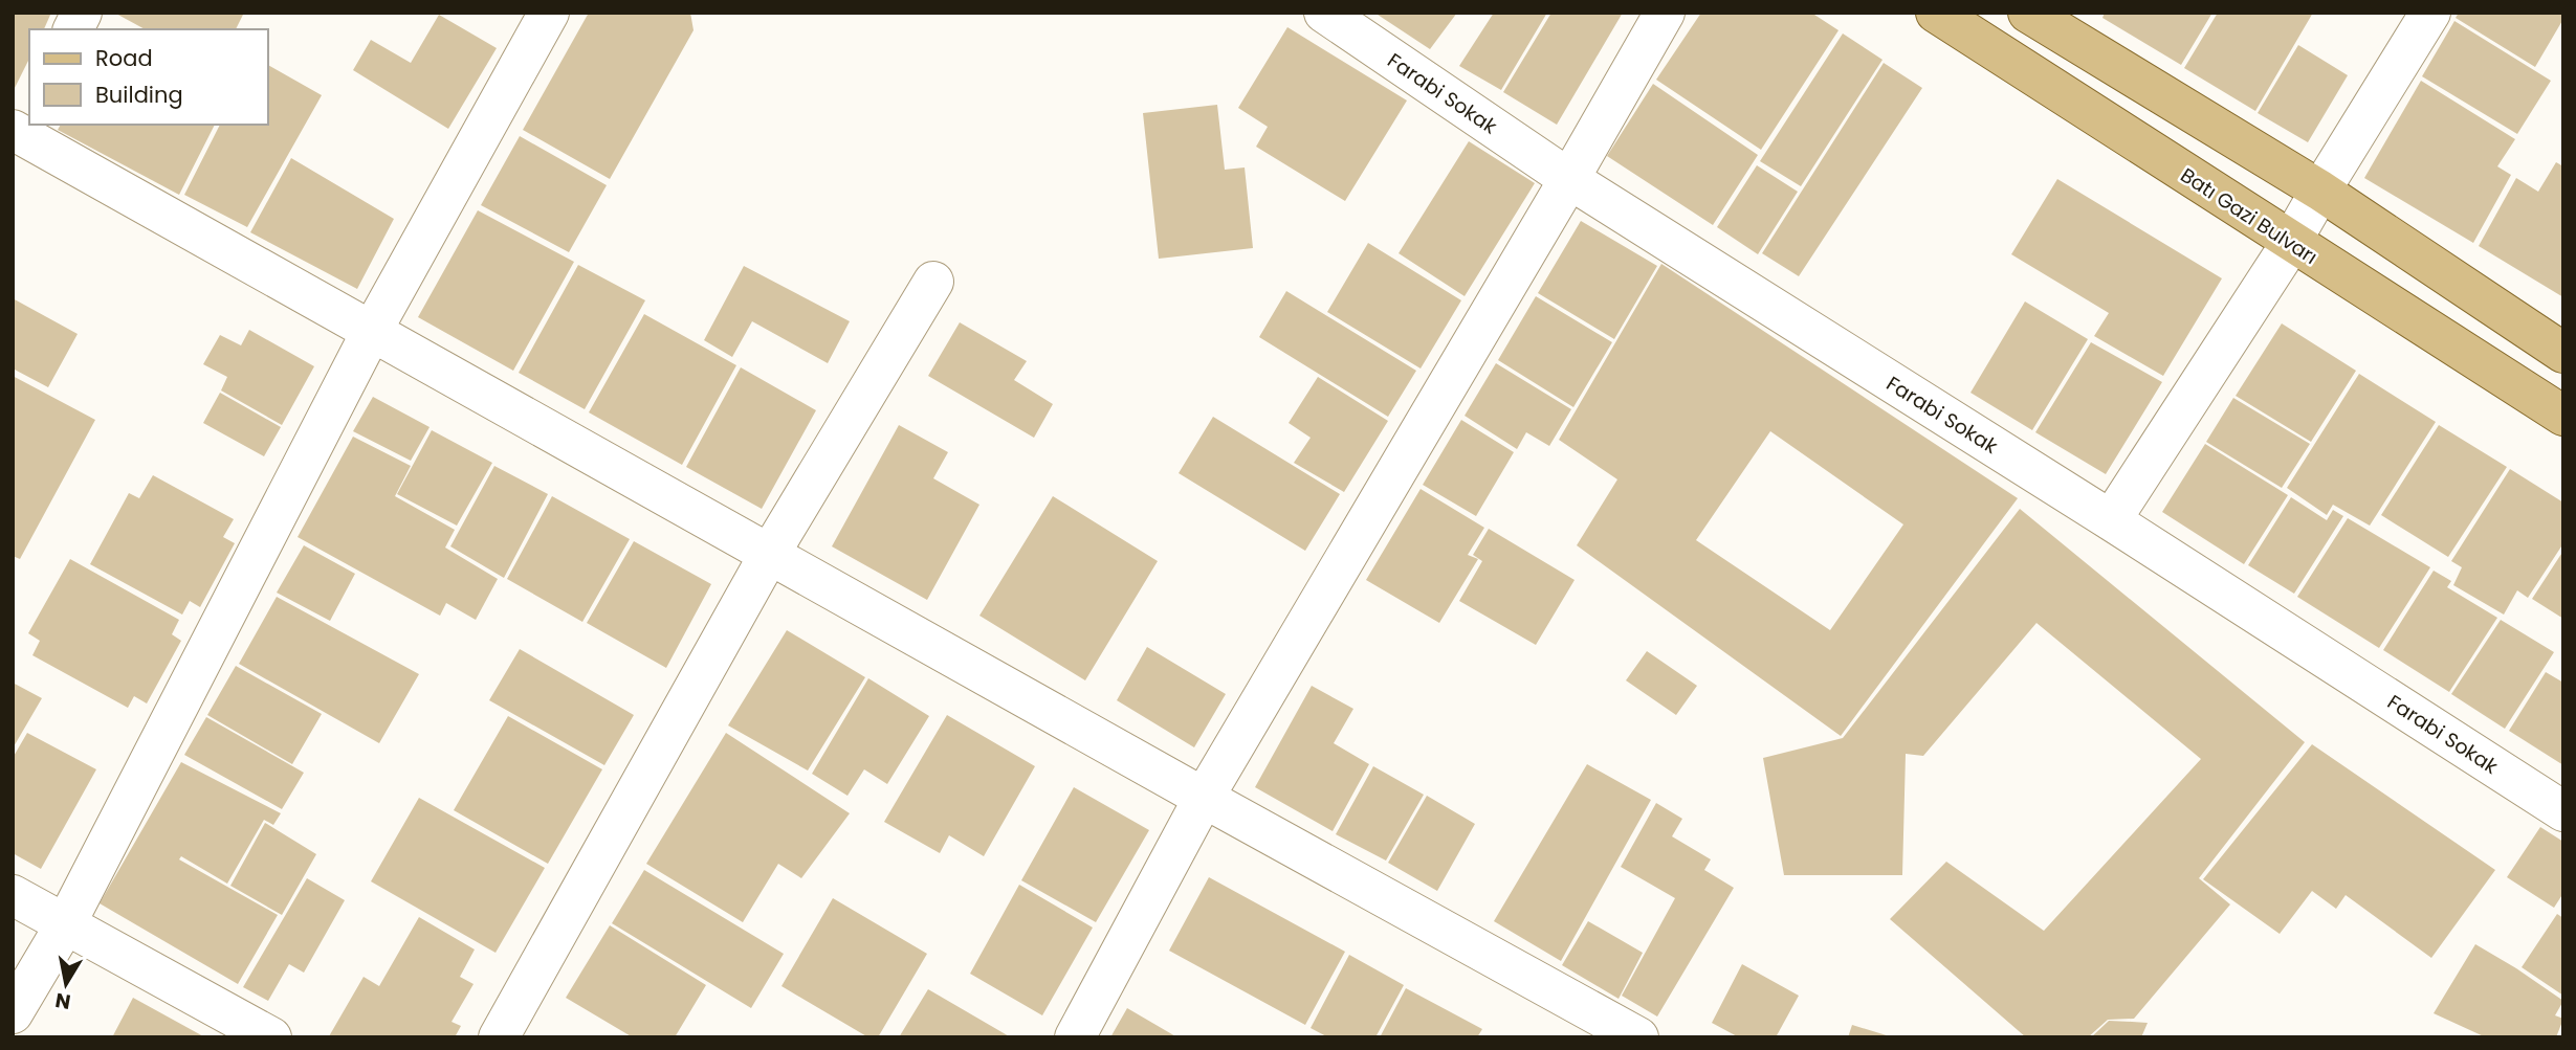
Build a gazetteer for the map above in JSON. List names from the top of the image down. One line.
{"streets":{"main road":["Batı Gazi Bulvarı"],"street":["Farabi Sokak"]},"legend":["Road","Building"],"north":"bottom"}
